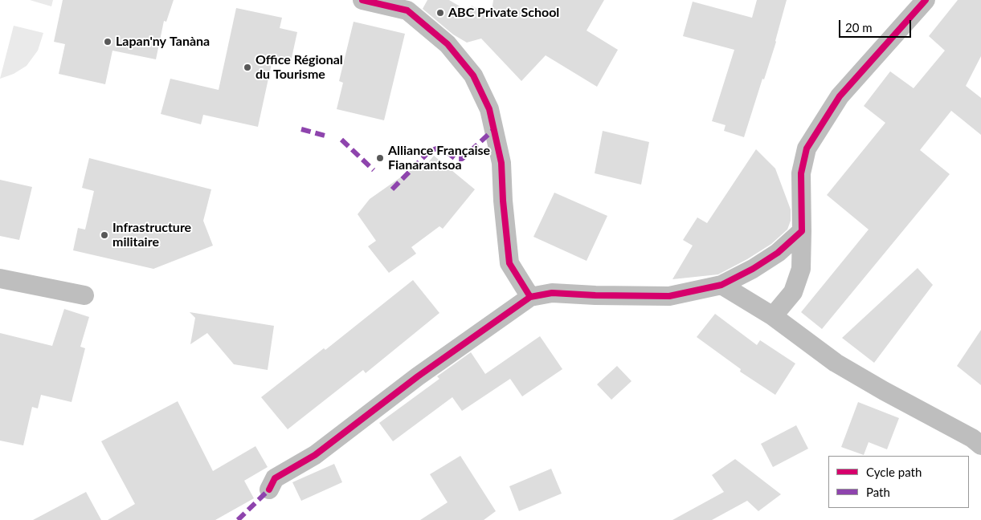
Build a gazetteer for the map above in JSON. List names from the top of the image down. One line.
{"places":["ABC Private School","Lapan'ny Tanàna","Office Régional du Tourisme","Alliance Française Fianarantsoa","Infrastructure militaire"],"legend":["Cycle path","Path"],"scale_bar":"20 m"}
